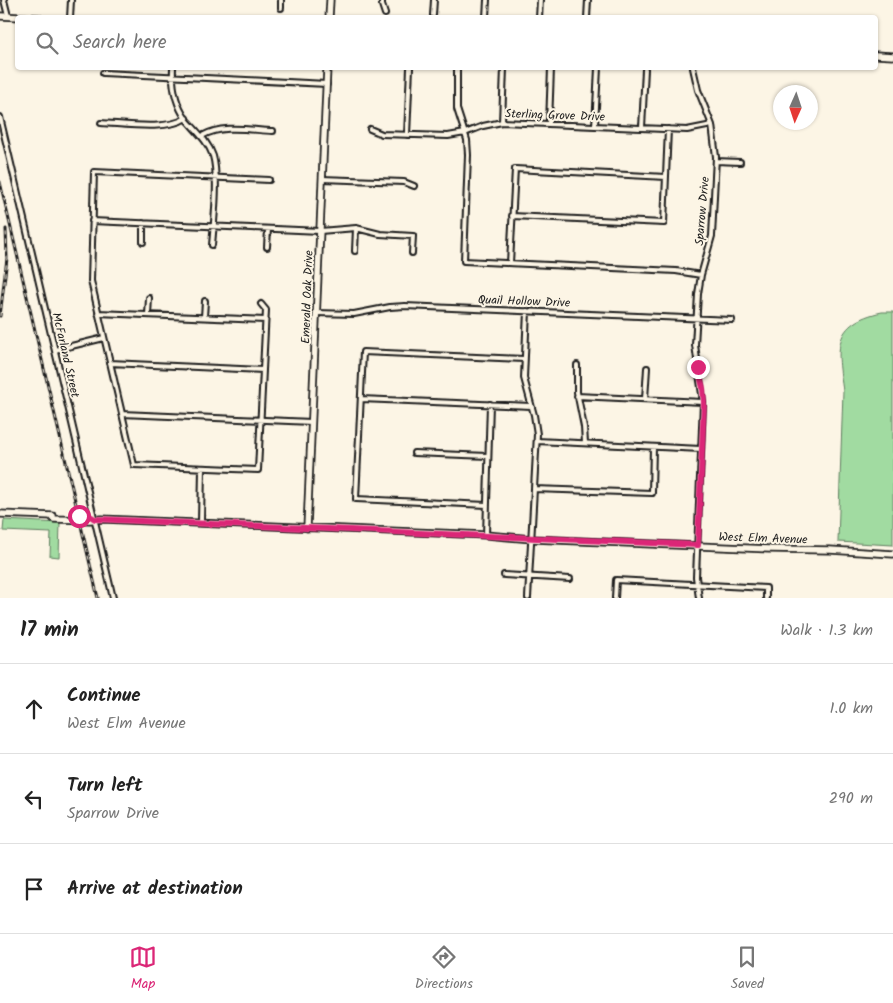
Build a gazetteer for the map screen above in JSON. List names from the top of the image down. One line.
{"streets":{"street":["Sterling Grove Drive","Sparrow Drive","Emerald Oak Drive","Quail Hollow Drive","McFarland Street","West Elm Avenue"]},"crossings":[["Sterling Grove Drive","Sparrow Drive"],["Sparrow Drive","Quail Hollow Drive"],["Sparrow Drive","West Elm Avenue"],["Emerald Oak Drive","Quail Hollow Drive"],["Emerald Oak Drive","West Elm Avenue"],["McFarland Street","West Elm Avenue"]],"north":"bottom","page":{"search":"Search here","heading":["17 min","Walk · 1.3 km"],"list":[["Continue","West Elm Avenue","1.0 km"],["Turn left","Sparrow Drive","290 m"],"Arrive at destination"],"nav":["Map","Directions","Saved"]}}
